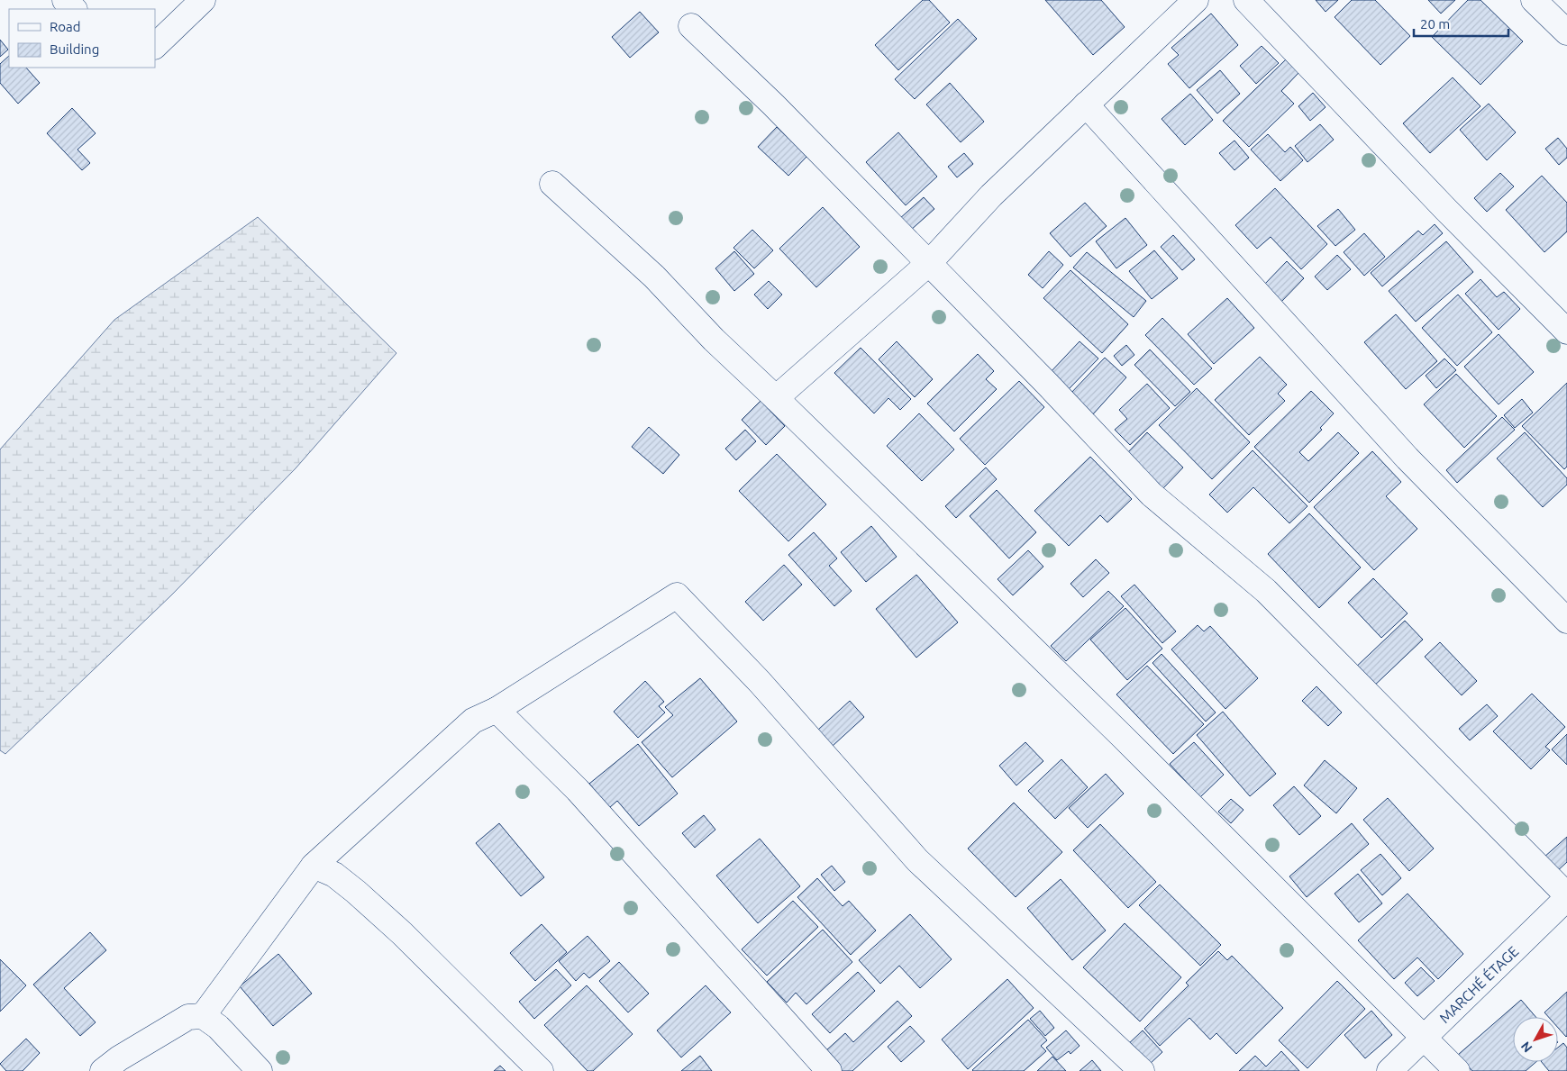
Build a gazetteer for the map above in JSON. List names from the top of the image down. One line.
{"streets":{"street":["MARCHÉ ÉTAGE"]},"legend":["Road","Building"],"scale_bar":"20 m","north":"bottom left"}
